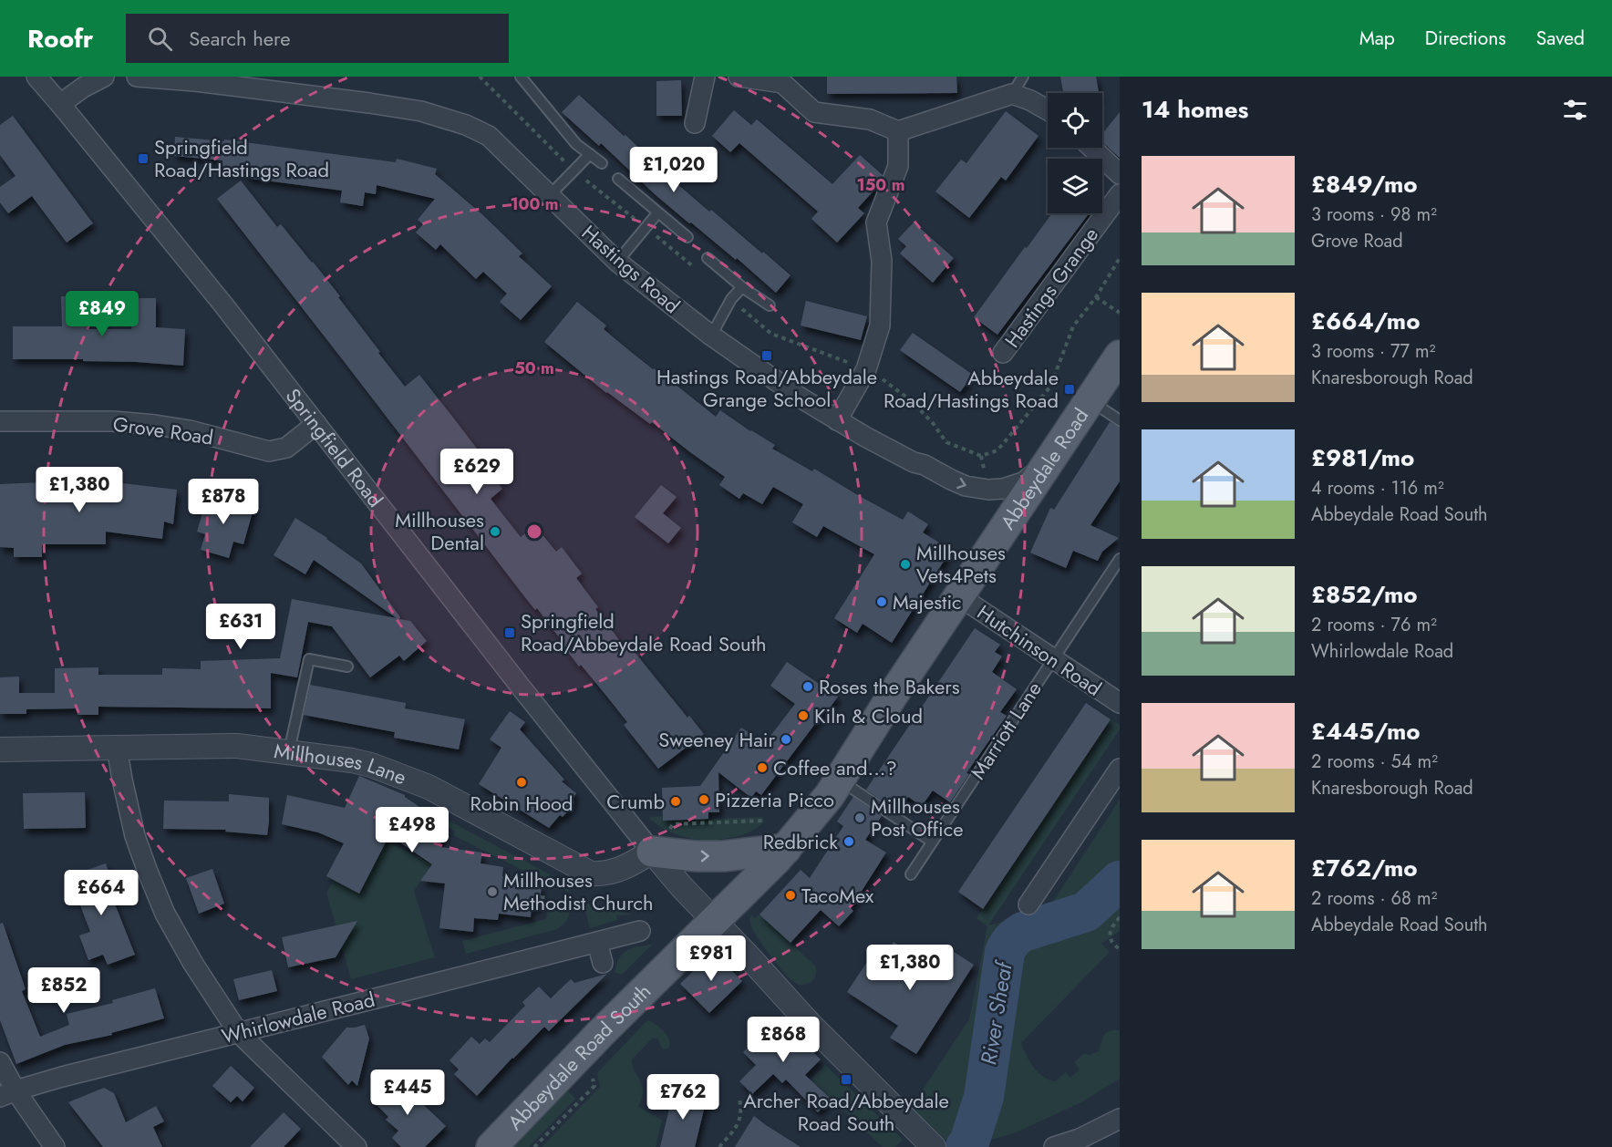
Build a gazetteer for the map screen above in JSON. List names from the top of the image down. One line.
{"streets":{"main road":["Abbeydale Road","Abbeydale Road South"],"street":["Hastings Road","Hastings Grange","Grove Road","Springfield Road","Hutchinson Road","Millhouses Lane","Whirlowdale Road"],"lane":["Marriott Lane"]},"crossings":[["Hastings Road","Abbeydale Road"],["Grove Road","Springfield Road"],["Springfield Road","Abbeydale Road"],["Springfield Road","Millhouses Lane"],["Springfield Road","Abbeydale Road South"],["Abbeydale Road","Hutchinson Road"],["Abbeydale Road","Abbeydale Road South"],["Hutchinson Road","Marriott Lane"]],"water":["River Sheaf"],"places":{"transit":["Springfield Road/Hastings Road","Hastings Road/Abbeydale Grange School","Abbeydale Road/Hastings Road","Springfield Road/Abbeydale Road South","Archer Road/Abbeydale Road South"],"other":["Millhouses Dental","Millhouses Vets4Pets","Majestic","Roses the Bakers","Kiln & Cloud","Sweeney Hair","Coffee and...?","Robin Hood","Pizzeria Picco","Crumb","Millhouses Post Office","Redbrick","Millhouses Methodist Church","TacoMex"]},"page":{"header":"Roofr","search":"Search here","nav":["Map","Directions","Saved"],"heading":"14 homes","list":[{"name":"£849/mo","note":"3 rooms · 98 m² · Grove Road"},{"name":"£664/mo","note":"3 rooms · 77 m² · Knaresborough Road"},{"name":"£981/mo","note":"4 rooms · 116 m² · Abbeydale Road South"},{"name":"£852/mo","note":"2 rooms · 76 m² · Whirlowdale Road"},{"name":"£445/mo","note":"2 rooms · 54 m² · Knaresborough Road"},{"name":"£762/mo","note":"2 rooms · 68 m² · Abbeydale Road South"}],"price":["£1,020","£849","£629","£1,380","£878","£631","£498","£664","£981","£1,380","£852","£868","£445","£762"]},"rings":["150 m","100 m","50 m"]}
